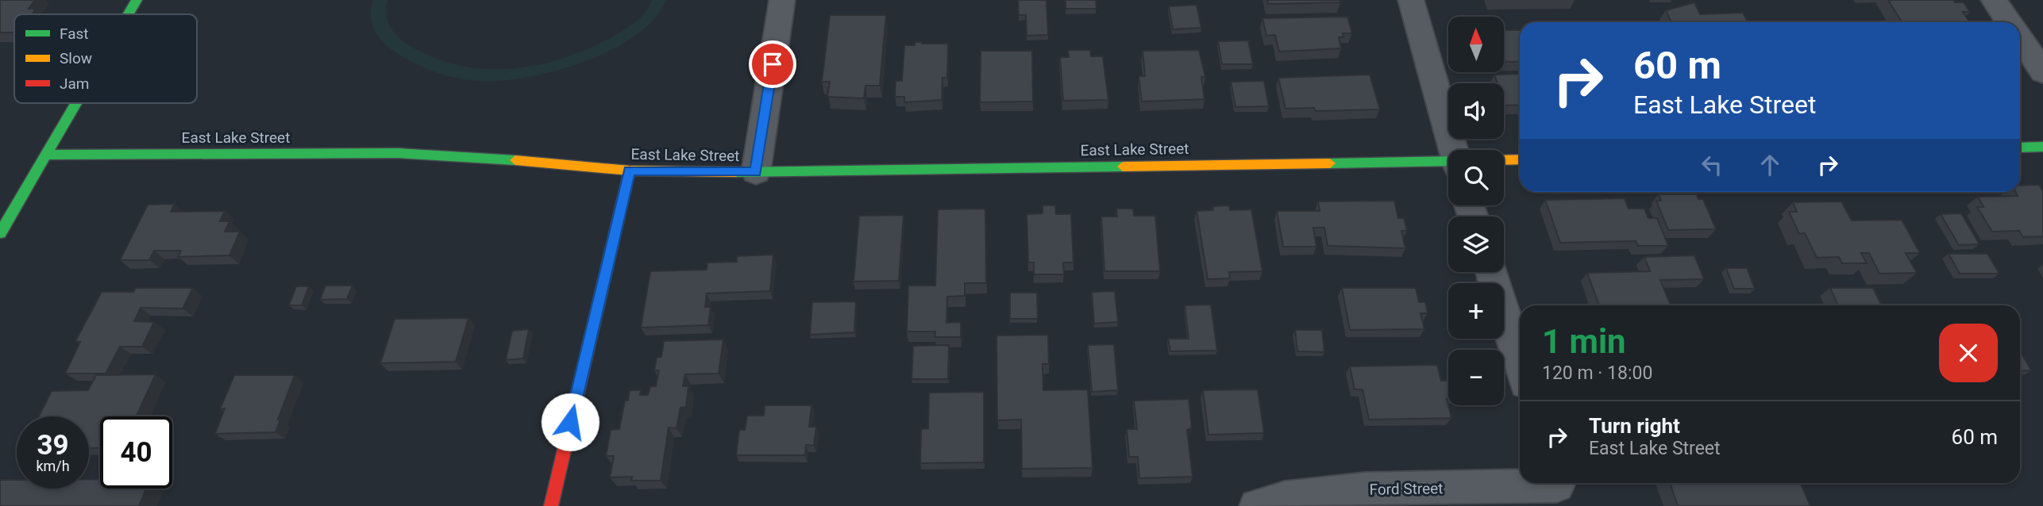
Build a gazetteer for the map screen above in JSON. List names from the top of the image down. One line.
{"streets":{"street":["East Lake Street","Ford Street"]},"legend":["Fast","Slow","Jam"],"north":"top","page":{"map_buttons":["+","−"],"turn":["60 m","East Lake Street"],"heading":["1 min","120 m · 18:00"],"list":[{"name":"Turn right","note":"East Lake Street","value":"60 m"}],"speed":"39 km/h","limit":"40"}}
